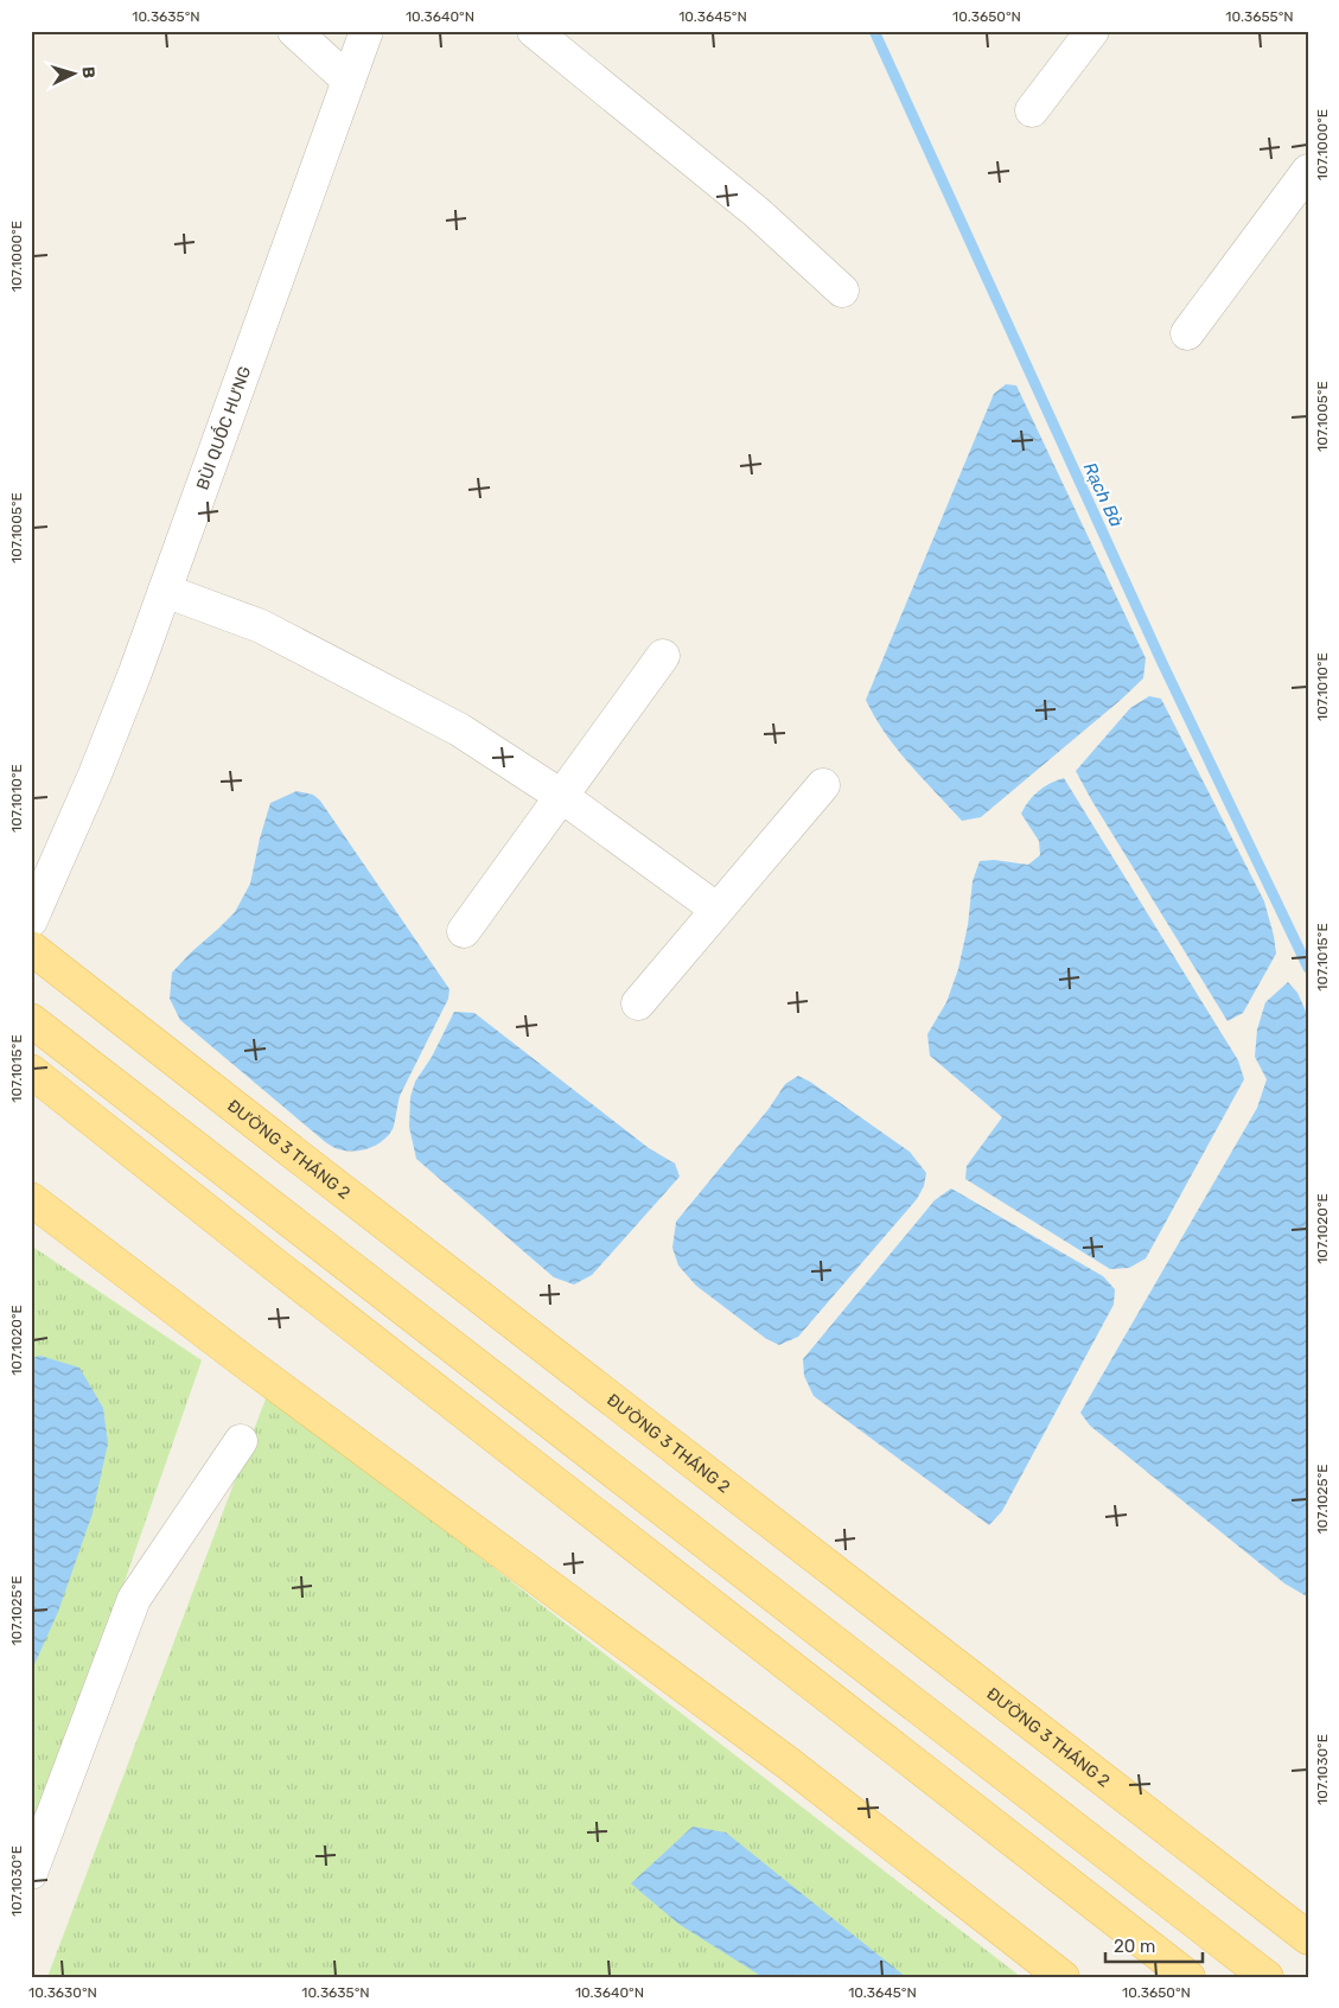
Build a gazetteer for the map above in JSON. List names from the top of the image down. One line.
{"streets":{"main road":["ĐƯỜNG 3 THÁNG 2"],"street":["BÙI QUỐC HƯNG"]},"water":["Rạch Bà"],"scale_bar":"20 m","north":"right","coordinates":["10.3635°N","10.3640°N","10.3645°N","10.3650°N","10.3655°N","107.1000°E","107.1005°E","107.1010°E","107.1015°E","107.1020°E","107.1025°E","107.1030°E","10.3630°N"]}
